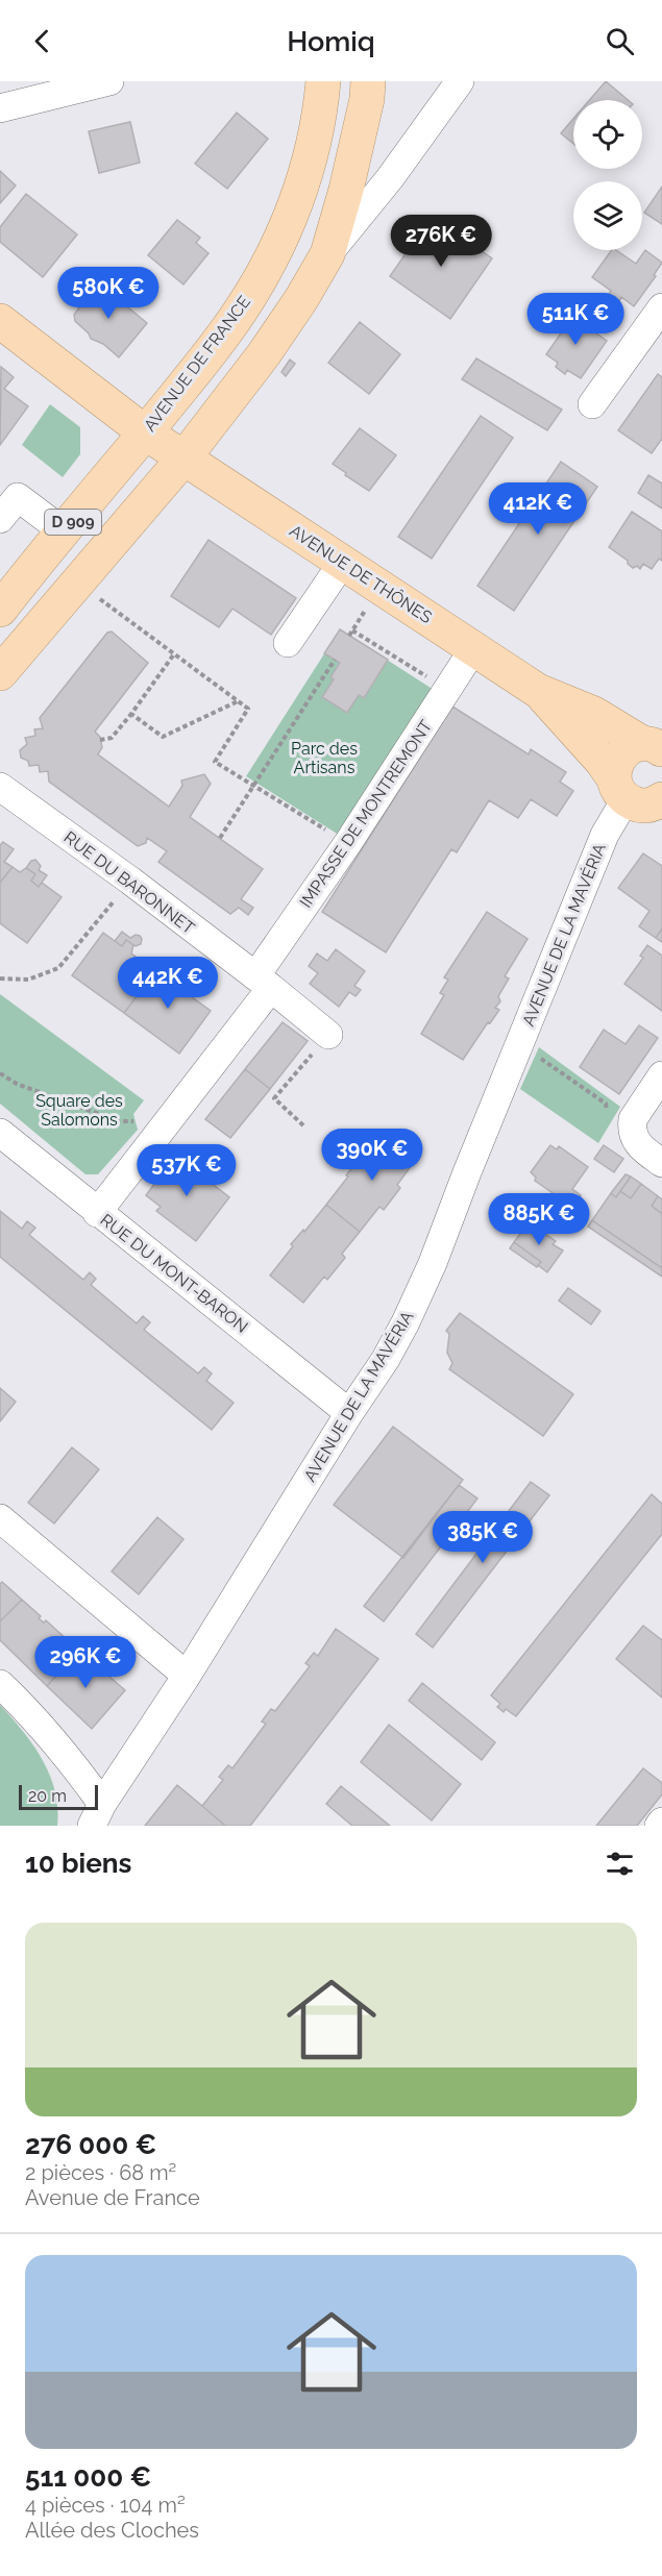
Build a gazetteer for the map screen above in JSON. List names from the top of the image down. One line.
{"streets":{"main road":["AVENUE DE FRANCE","D 909","AVENUE DE THÔNES"],"street":["IMPASSE DE MONTREMONT","RUE DU BARONNET","AVENUE DE LA MAVÉRIA","RUE DU MONT-BARON"]},"crossings":[["AVENUE DE FRANCE","AVENUE DE THÔNES"],["D 909","AVENUE DE THÔNES"],["AVENUE DE THÔNES","IMPASSE DE MONTREMONT"],["AVENUE DE THÔNES","AVENUE DE LA MAVÉRIA"],["IMPASSE DE MONTREMONT","RUE DU BARONNET"],["AVENUE DE LA MAVÉRIA","RUE DU MONT-BARON"]],"parks":["Parc des Artisans","Square des Salomons"],"scale_bar":"20 m","page":{"header":"Homiq","price":["276K €","580K €","511K €","412K €","442K €","390K €","537K €","885K €","385K €","296K €"],"scale":"20 m","heading":"10 biens","list":[{"name":"276 000 €","note":"2 pièces · 68 m² · Avenue de France"},{"name":"511 000 €","note":"4 pièces · 104 m² · Allée des Cloches"}]}}
